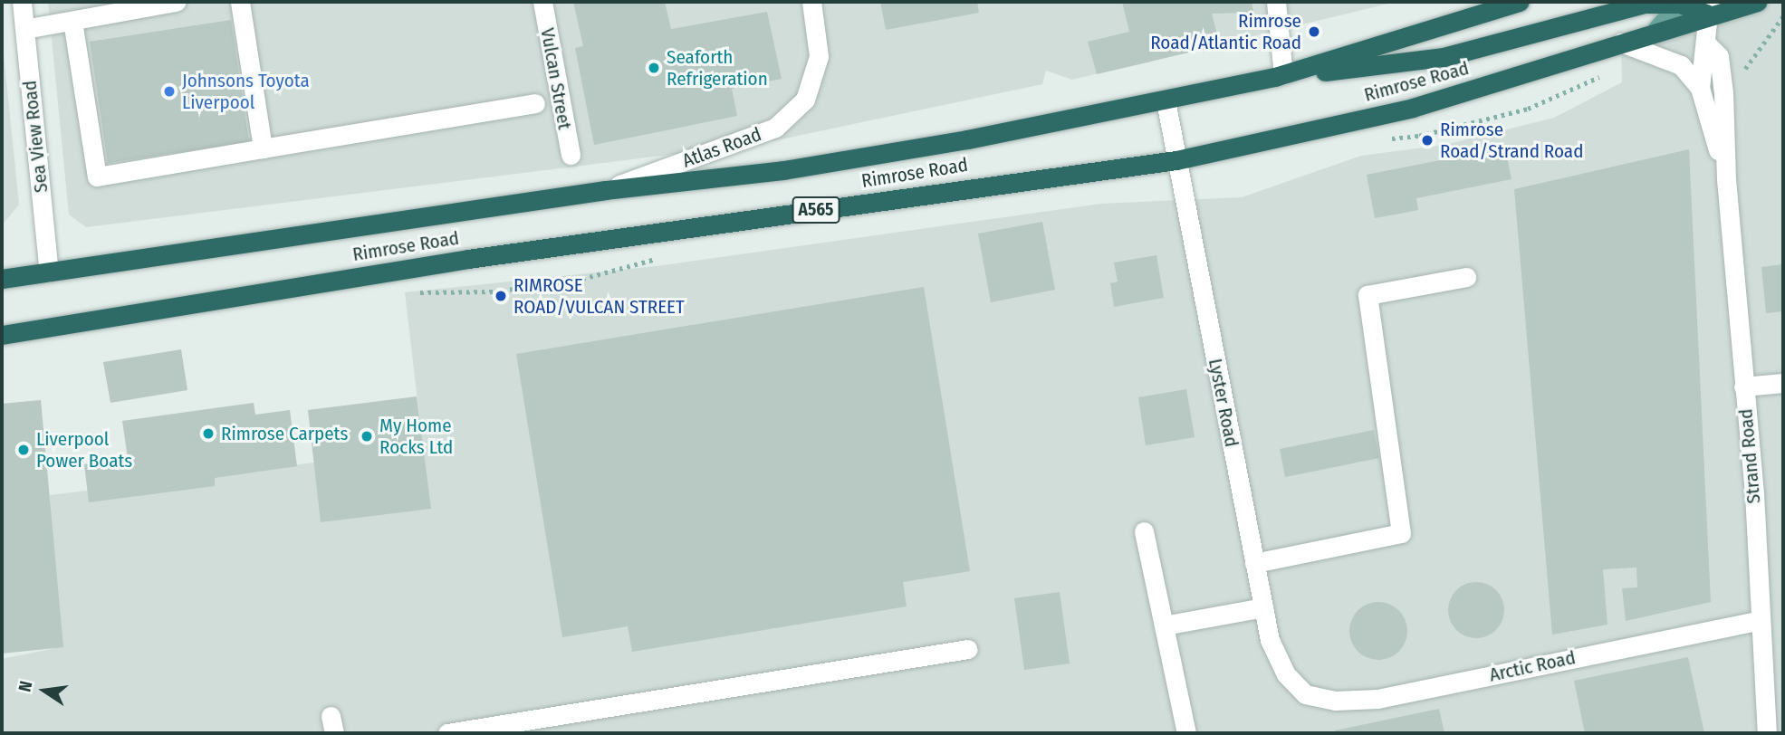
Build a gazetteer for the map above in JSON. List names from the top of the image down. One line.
{"streets":{"highway":["Rimrose Road","A565"],"street":["Vulcan Street","Sea View Road","Atlas Road","Lyster Road","Strand Road","Arctic Road"]},"crossings":[["Rimrose Road","Sea View Road"],["Rimrose Road","Atlas Road"],["Rimrose Road","A565"],["Rimrose Road","Lyster Road"],["Rimrose Road","Strand Road"],["A565","Strand Road"],["Lyster Road","Arctic Road"],["Strand Road","Arctic Road"]],"places":["Rimrose Road/Atlantic Road","Seaforth Refrigeration","Johnsons Toyota Liverpool","Rimrose Road/Strand Road","RIMROSE ROAD/VULCAN STREET","Rimrose Carpets","My Home Rocks Ltd","Liverpool Power Boats"],"north":"left"}
